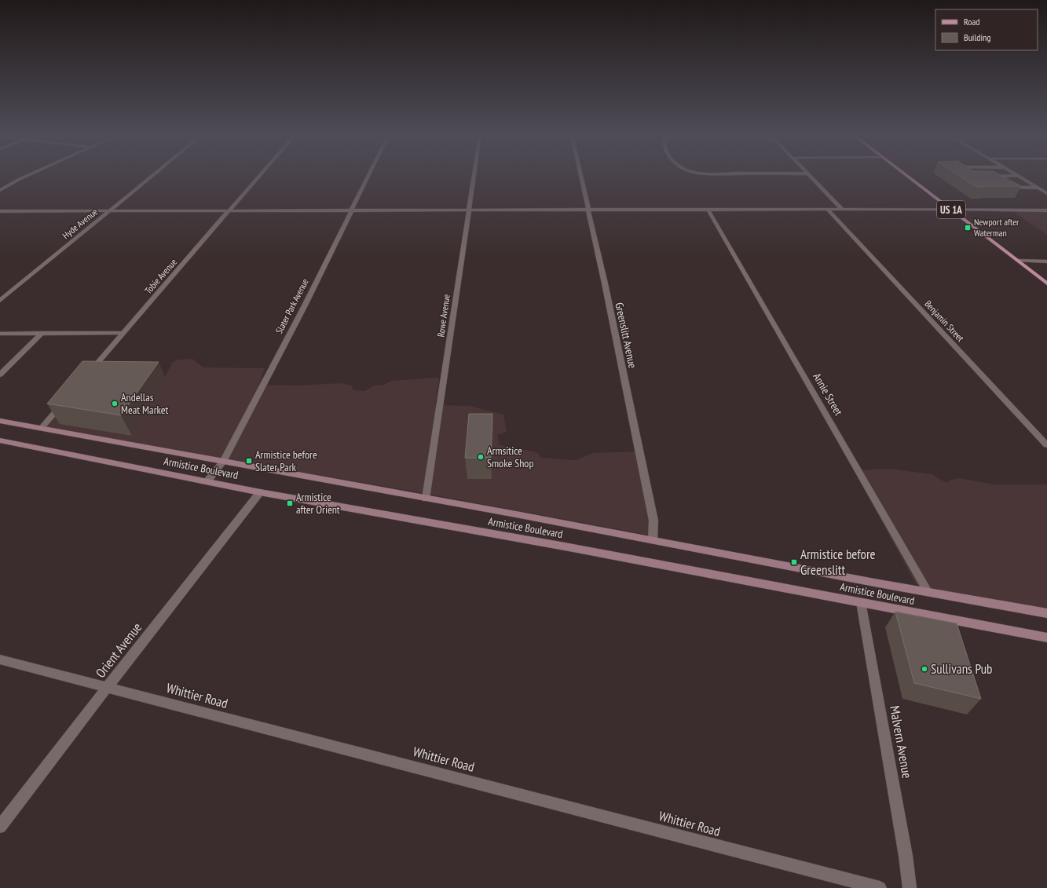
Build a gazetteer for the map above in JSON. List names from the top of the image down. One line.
{"streets":{"main road":["US 1A","Armistice Boulevard"],"street":["Hyde Avenue","Tobie Avenue","Slater Park Avenue","Rowe Avenue","Benjamin Street","Greenslitt Avenue","Annie Street","Orient Avenue","Whittier Road","Malvern Avenue"]},"crossings":[["Slater Park Avenue","Armistice Boulevard"],["Rowe Avenue","Armistice Boulevard"],["Greenslitt Avenue","Armistice Boulevard"],["Annie Street","Armistice Boulevard"],["Armistice Boulevard","Orient Avenue"],["Armistice Boulevard","Malvern Avenue"],["Orient Avenue","Whittier Road"]],"places":{"transit":["Newport after Waterman","Armistice before Slater Park","Armistice after Orient","Armistice before Greenslitt"],"other":["Andellas Meat Market","Armsitice Smoke Shop","Sullivans Pub"]},"legend":["Road","Building"]}
